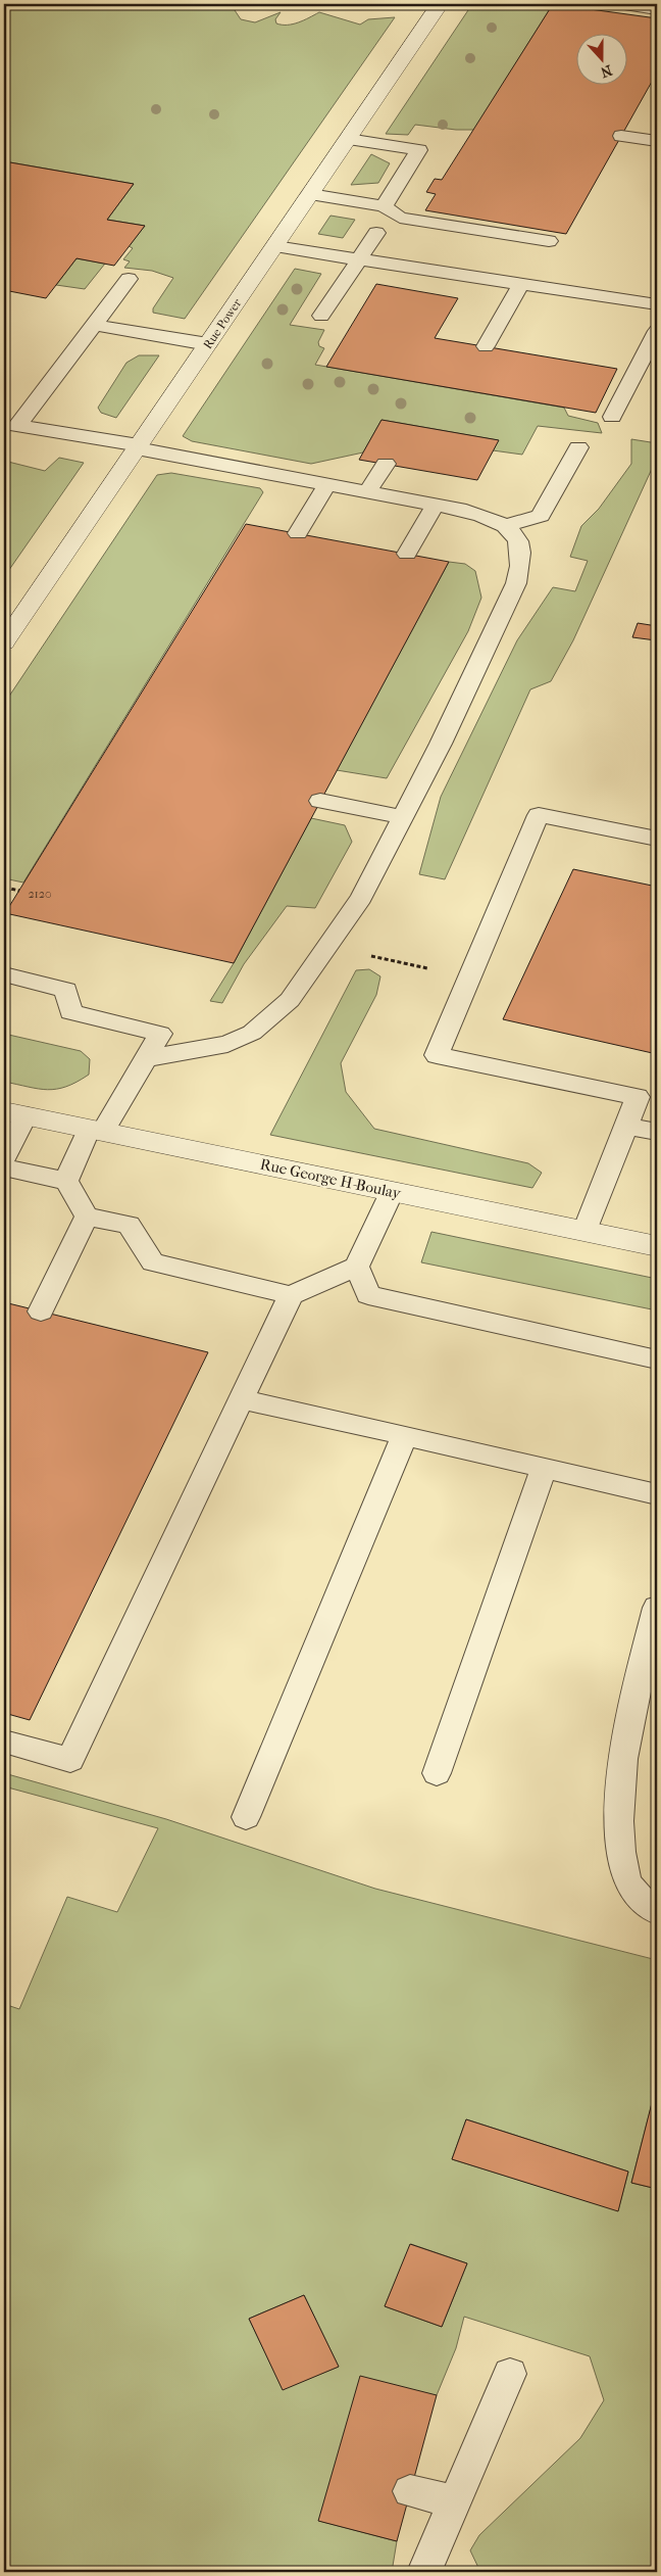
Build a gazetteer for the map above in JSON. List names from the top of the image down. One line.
{"streets":{"street":["Rue Power","Rue George H-Boulay"]},"house_numbers":["2120"],"north":"bottom"}
